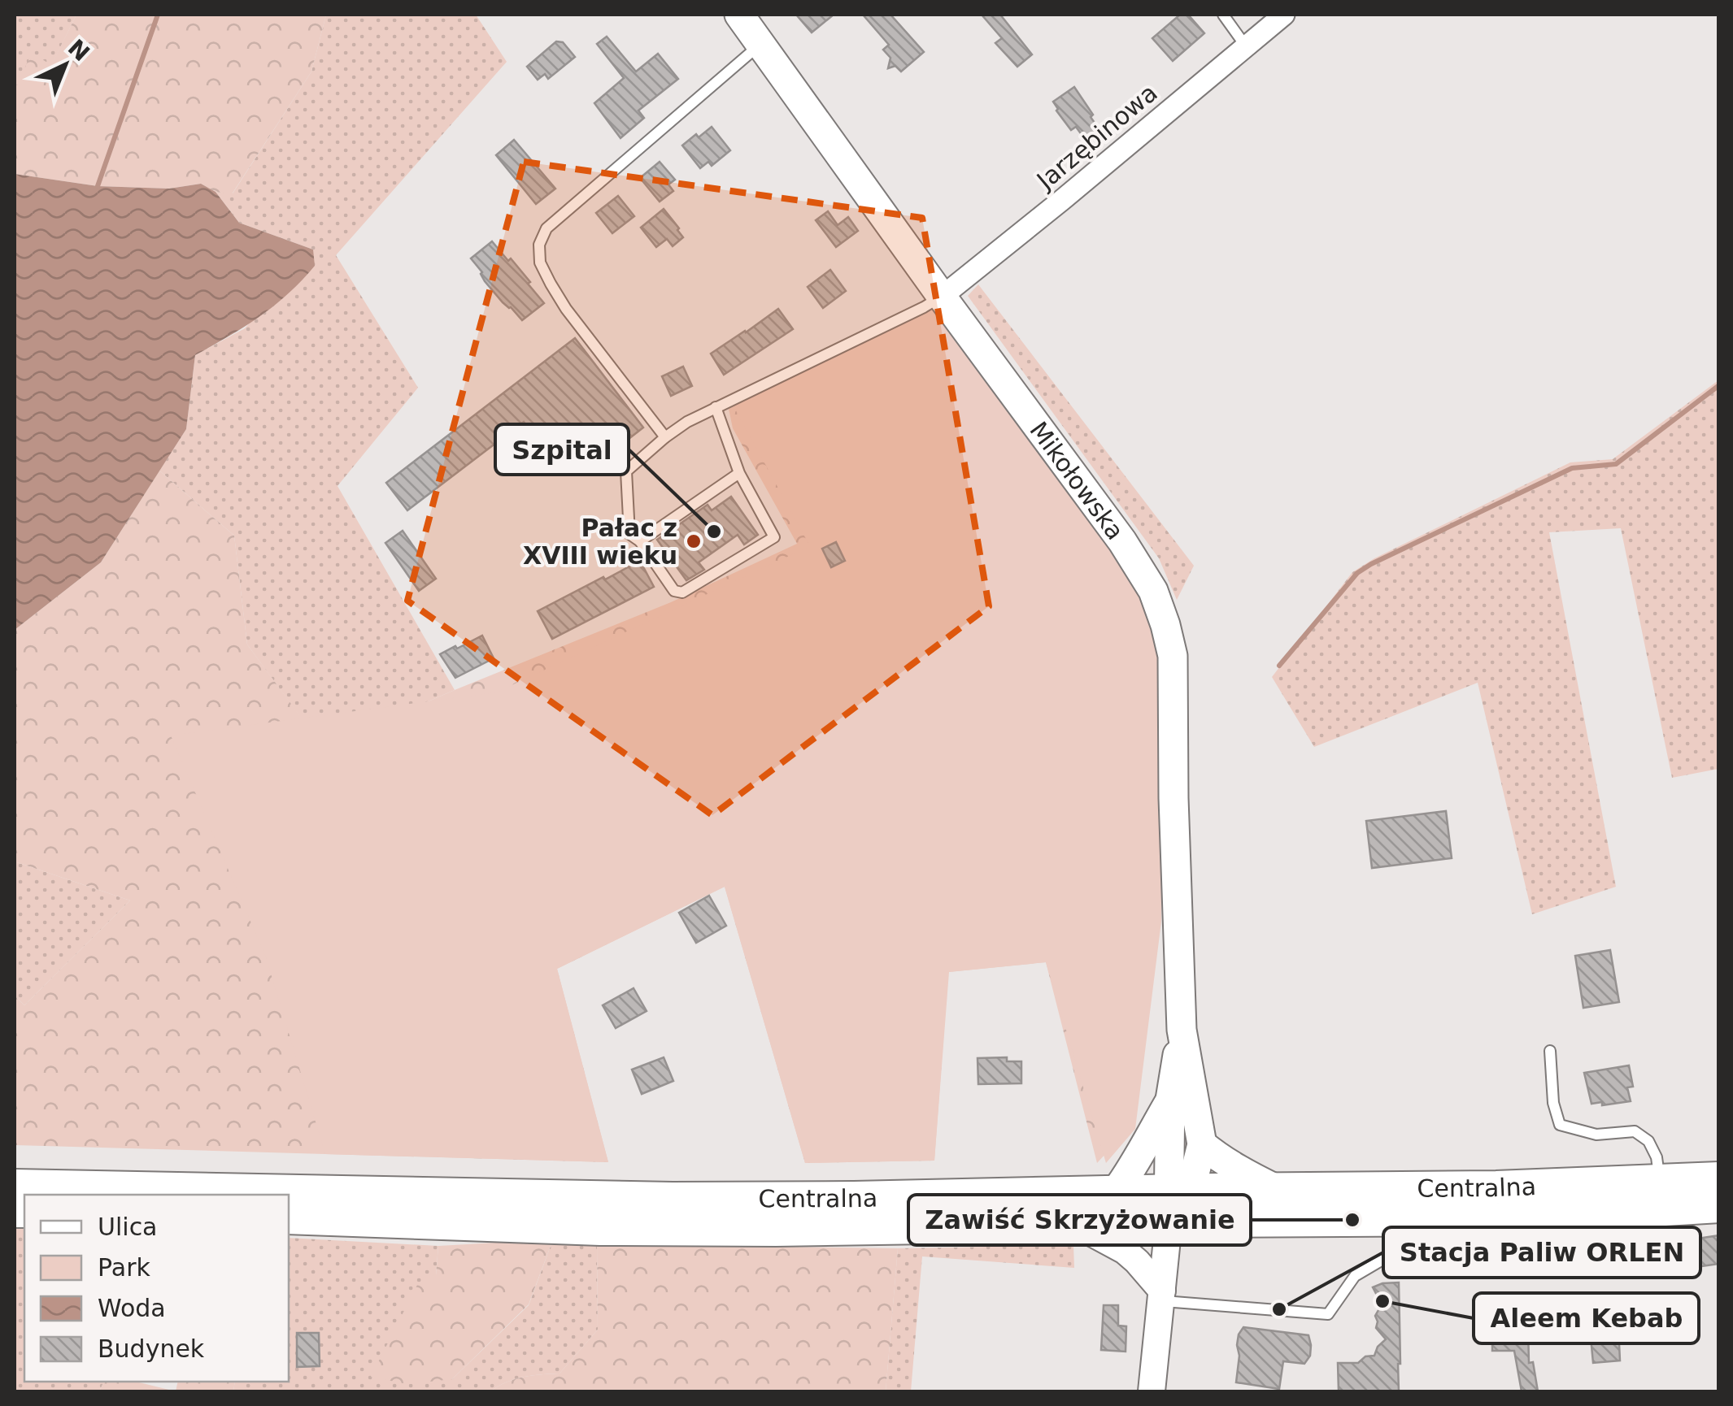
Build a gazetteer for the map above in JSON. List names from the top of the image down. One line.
{"streets":{"main road":["Mikołowska","Centralna"],"street":["Jarzębinowa"]},"crossings":[["Jarzębinowa","Mikołowska"],["Mikołowska","Centralna"]],"places":["Szpital","Pałac z XVIII wieku","Zawiść Skrzyżowanie","Aleem Kebab","Stacja Paliw ORLEN"],"legend":["Ulica","Park","Woda","Budynek"],"north":"top right"}
